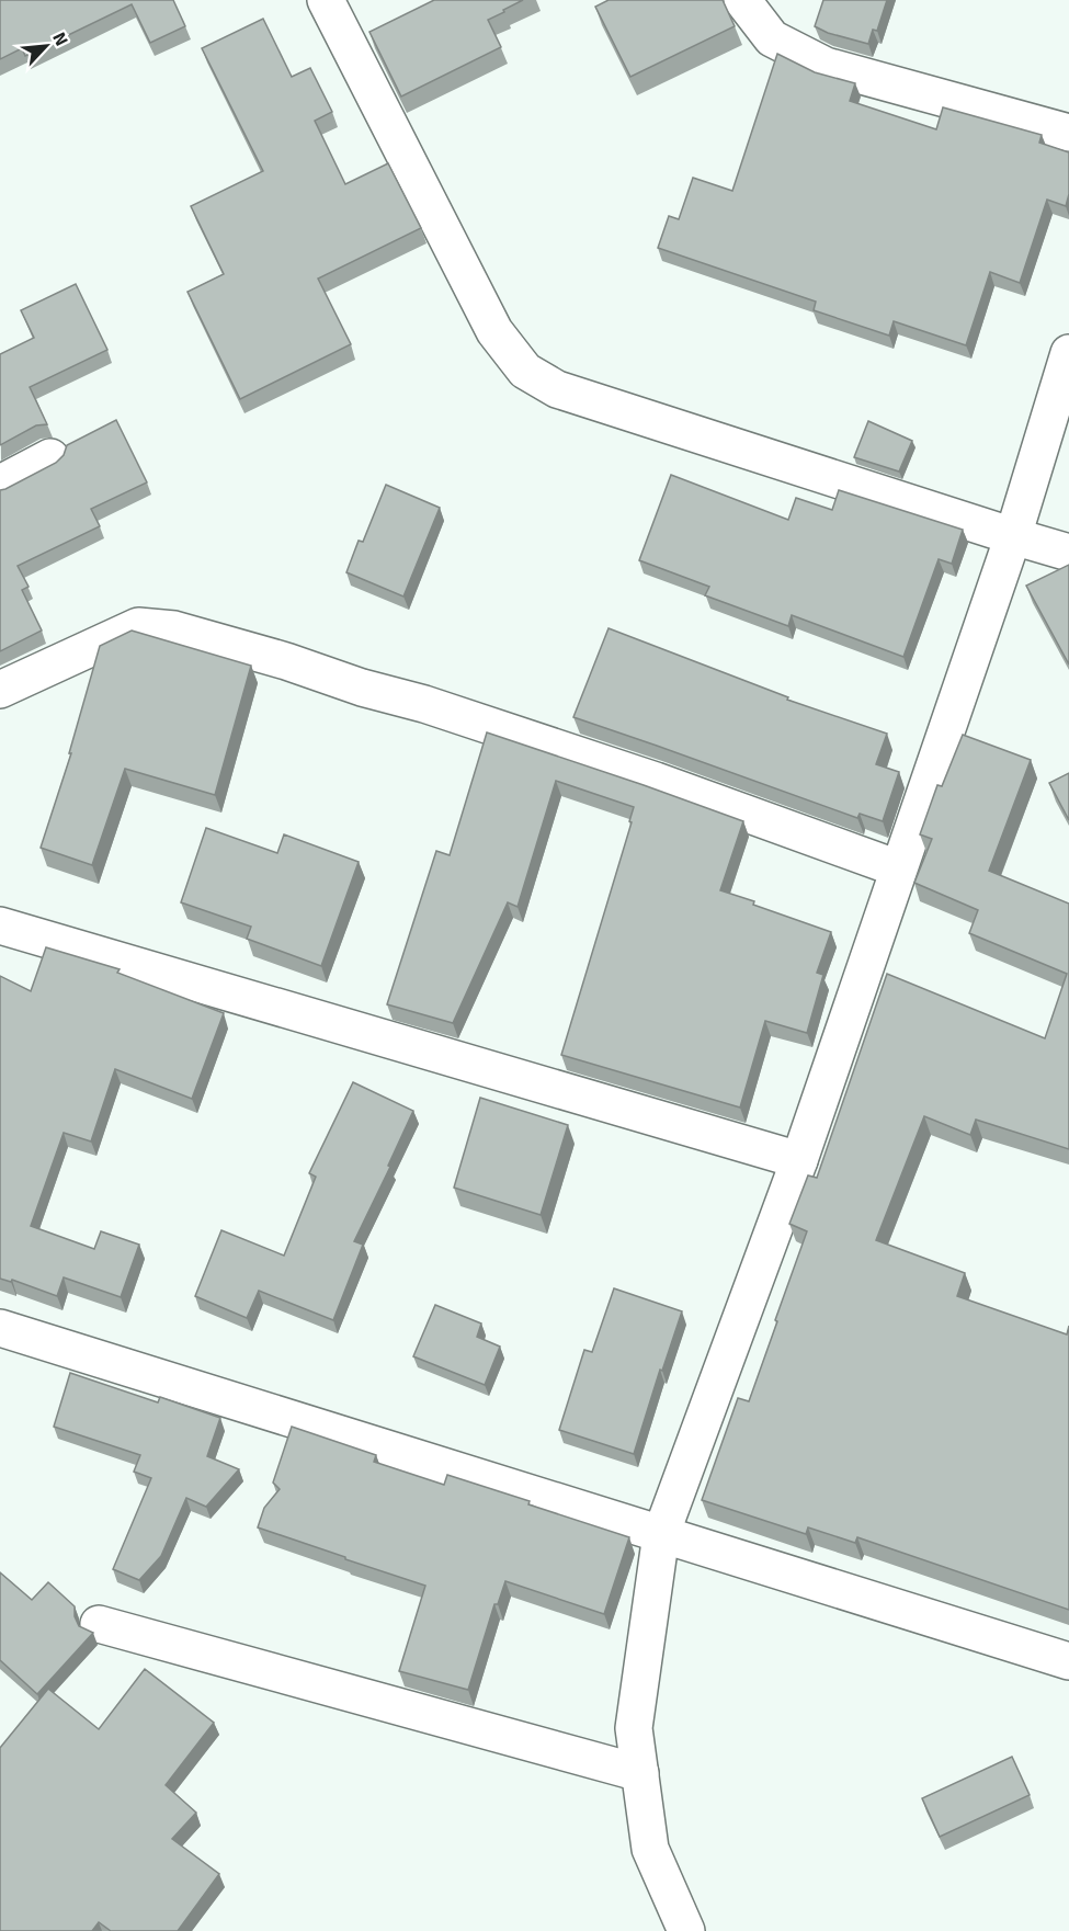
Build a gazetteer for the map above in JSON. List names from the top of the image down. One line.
{"north":"top right"}
